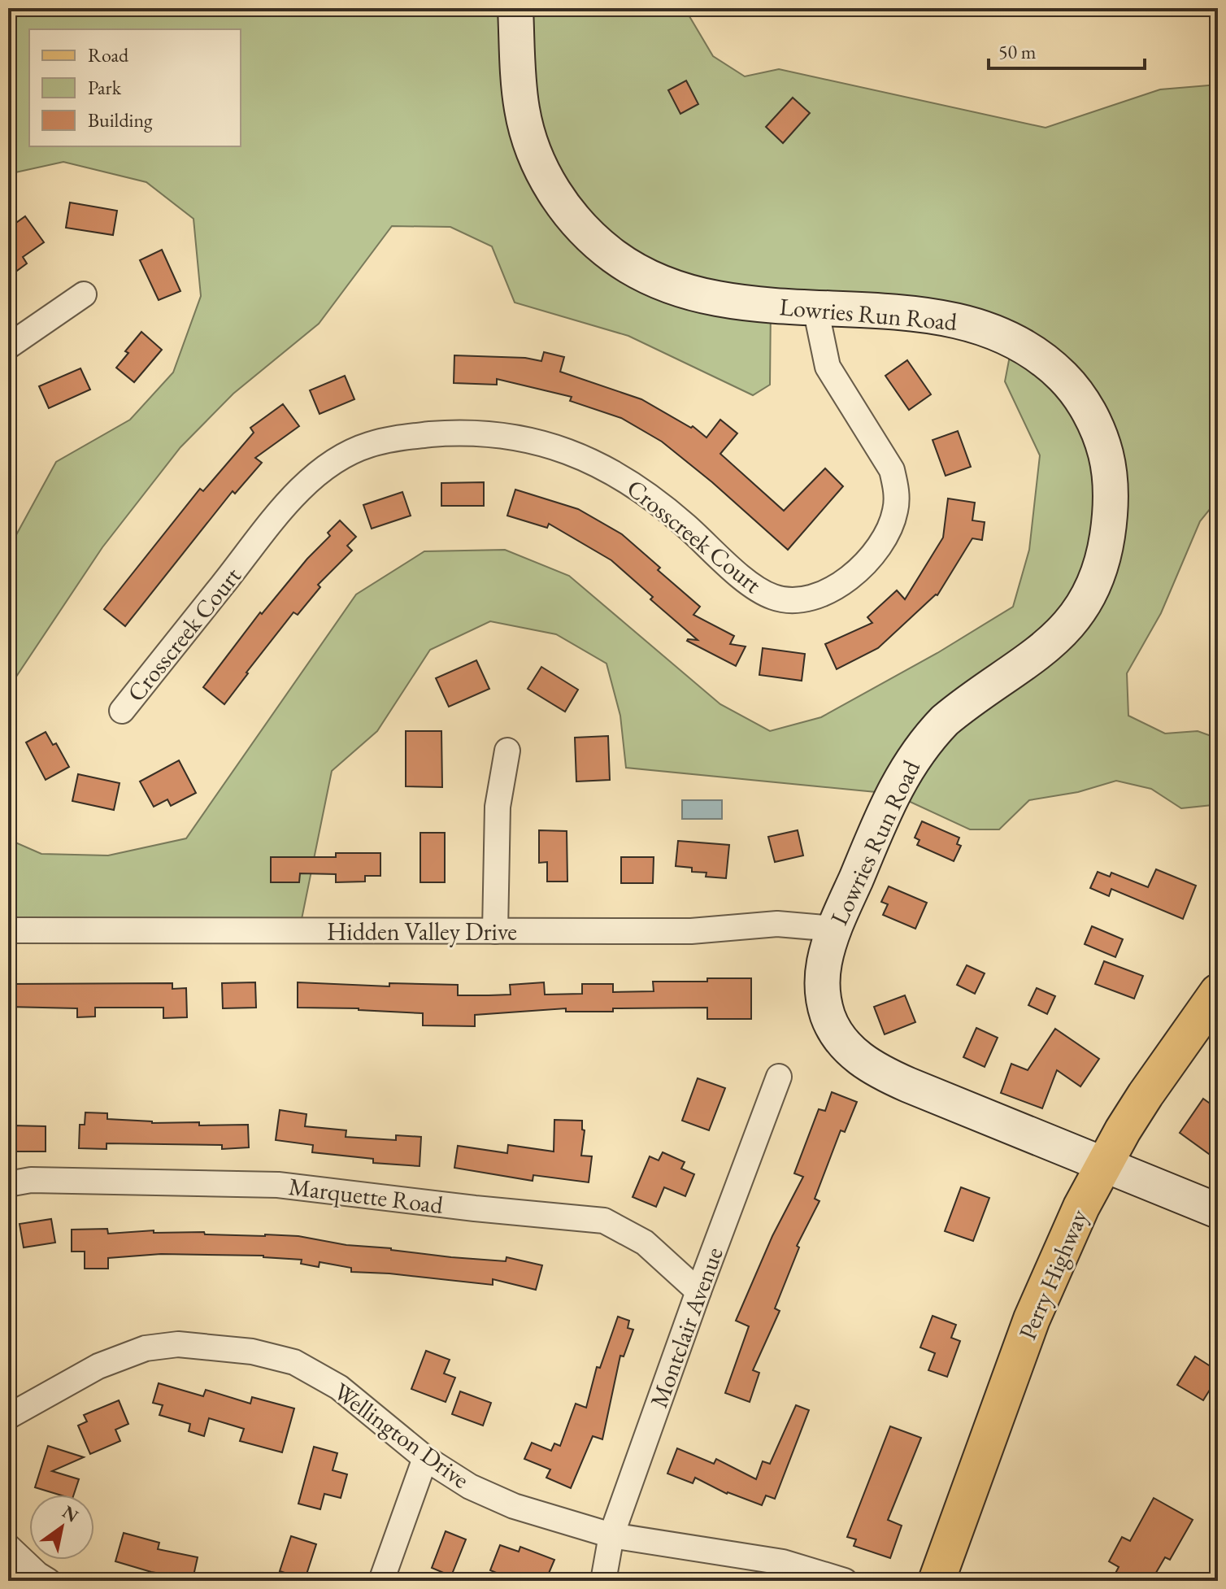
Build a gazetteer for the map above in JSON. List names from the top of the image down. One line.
{"streets":{"main road":["Perry Highway"],"street":["Lowries Run Road","Crosscreek Court","Hidden Valley Drive","Marquette Road","Montclair Avenue","Wellington Drive"]},"crossings":[["Lowries Run Road","Crosscreek Court"],["Lowries Run Road","Hidden Valley Drive"],["Lowries Run Road","Perry Highway"],["Marquette Road","Montclair Avenue"],["Montclair Avenue","Wellington Drive"]],"legend":["Road","Park","Building"],"scale_bar":"50 m","north":"top right"}
